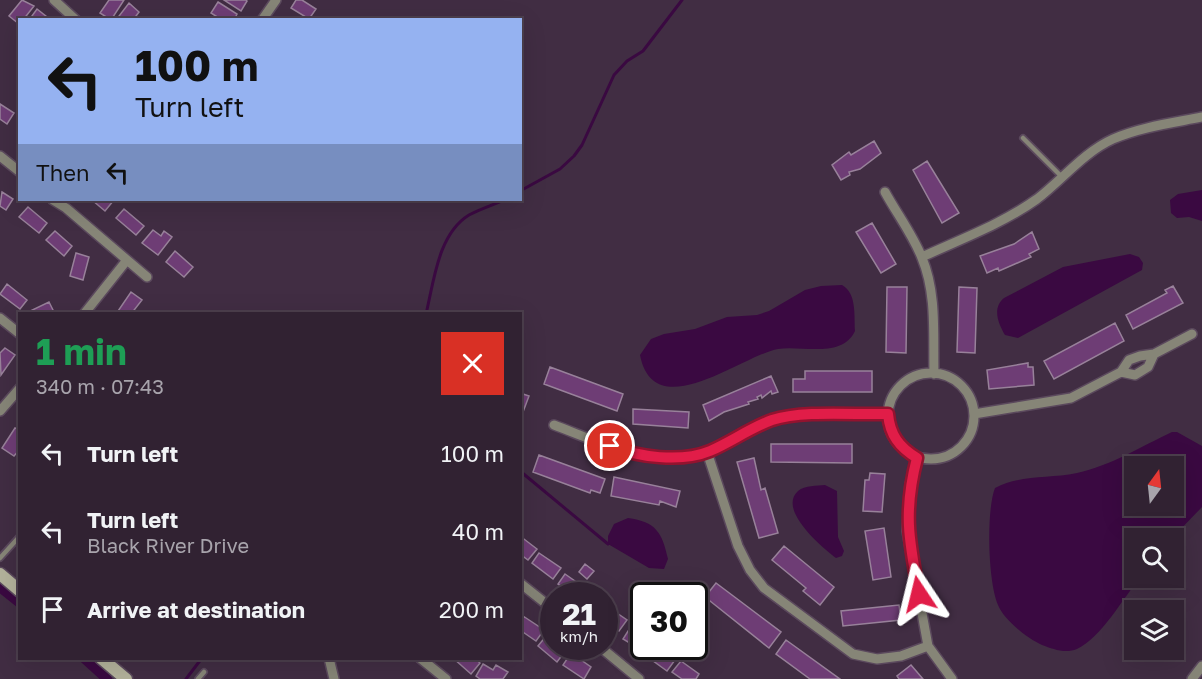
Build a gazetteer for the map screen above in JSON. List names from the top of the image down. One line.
{"north":"top","page":{"turn":["100 m","Turn left"],"then":"Then","heading":["1 min","340 m · 07:43"],"list":[{"name":"Turn left","value":"100 m"},{"name":"Turn left","note":"Black River Drive","value":"40 m"},{"name":"Arrive at destination","value":"200 m"}],"speed":"21 km/h","limit":"30"}}
